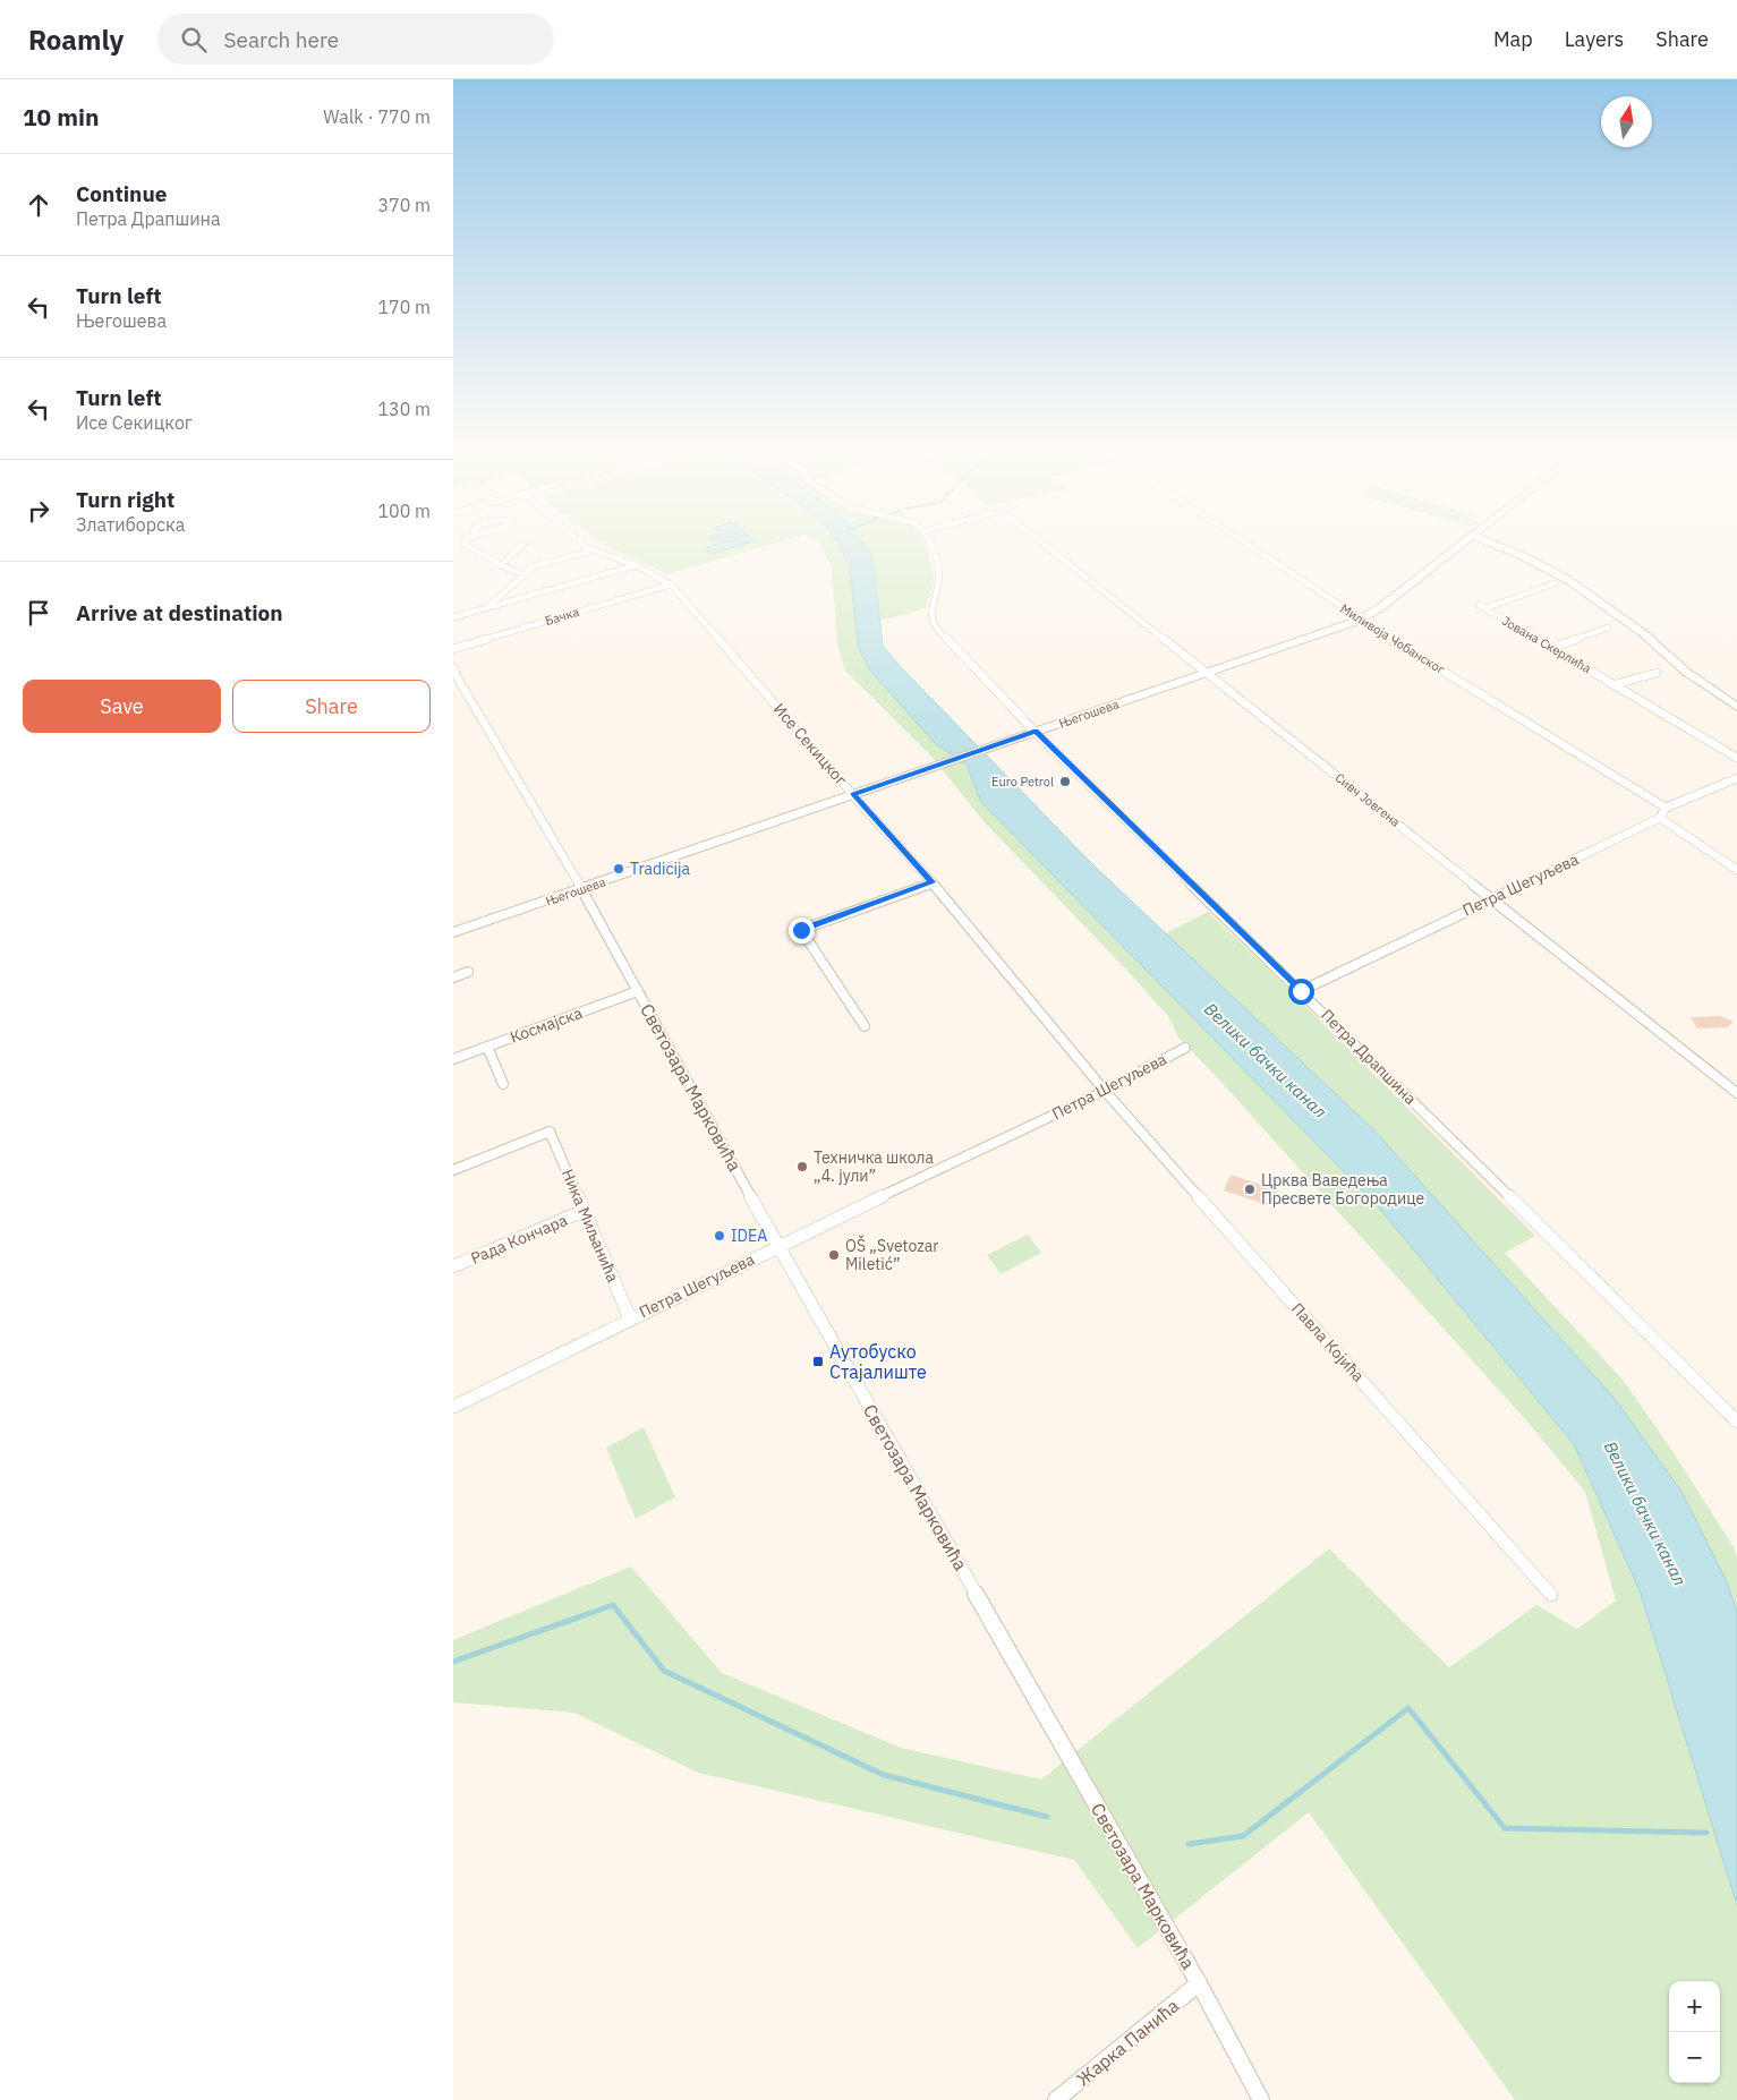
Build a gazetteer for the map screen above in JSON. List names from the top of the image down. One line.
{"streets":{"street":["Бачка","Миливоја Чобанског","Јована Скерлића","Његошева","Исе Секицког","Сивч Јовгена","Петра Шегуљева","Космајска","Петра Драпшина","Светозара Марковића","Ника Миљанића","Рада Кончара","Павла Којића","Жарка Панића"]},"crossings":[["Бачка","Исе Секицког"],["Миливоја Чобанског","Његошева"],["Његошева","Исе Секицког"],["Његошева","Сивч Јовгена"],["Његошева","Петра Драпшина"],["Његошева","Светозара Марковића"],["Исе Секицког","Петра Шегуљева"],["Исе Секицког","Павла Којића"],["Сивч Јовгена","Петра Шегуљева"],["Петра Шегуљева","Петра Драпшина"],["Петра Шегуљева","Светозара Марковића"],["Петра Шегуљева","Ника Миљанића"],["Петра Шегуљева","Павла Којића"],["Космајска","Светозара Марковића"],["Светозара Марковића","Жарка Панића"],["Ника Миљанића","Рада Кончара"]],"water":["Велики бачки канал"],"places":{"other":["Euro Petrol","Tradicija","Техничка школа „4. јули”","Црква Ваведења Пресвете Богородице","IDEA","OŠ „Svetozar Miletić”"],"transit":["Аутобуско Стајалиште"]},"north":"top","page":{"header":"Roamly","search":"Search here","nav":["Map","Layers","Share"],"heading":["10 min","Walk · 770 m"],"list":[["Continue","Петра Драпшина","370 m"],["Turn left","Његошева","170 m"],["Turn left","Исе Секицког","130 m"],["Turn right","Златиборска","100 m"],"Arrive at destination"],"buttons":["Save","Share"],"map_buttons":["+","−"]}}
